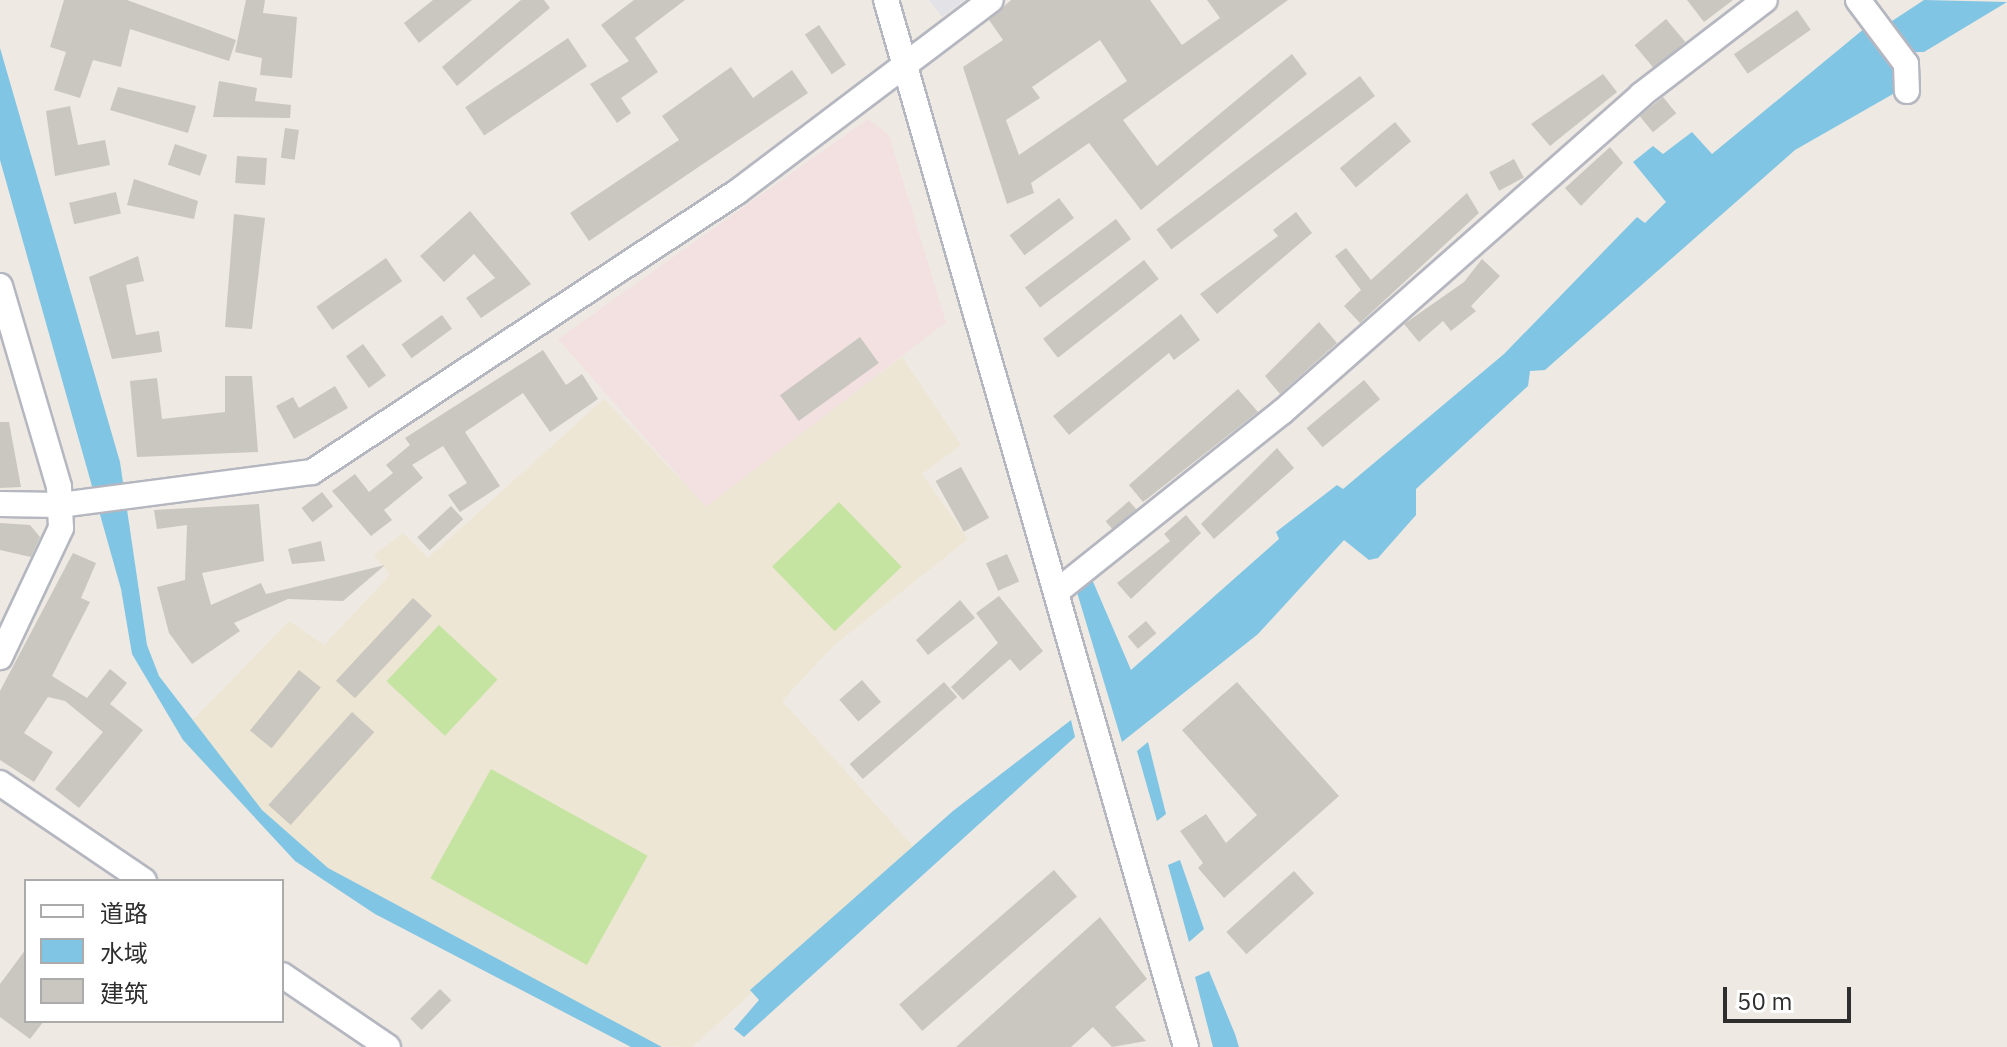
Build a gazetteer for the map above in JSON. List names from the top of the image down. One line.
{"legend":["道路","水域","建筑"],"scale_bar":"50 m"}
